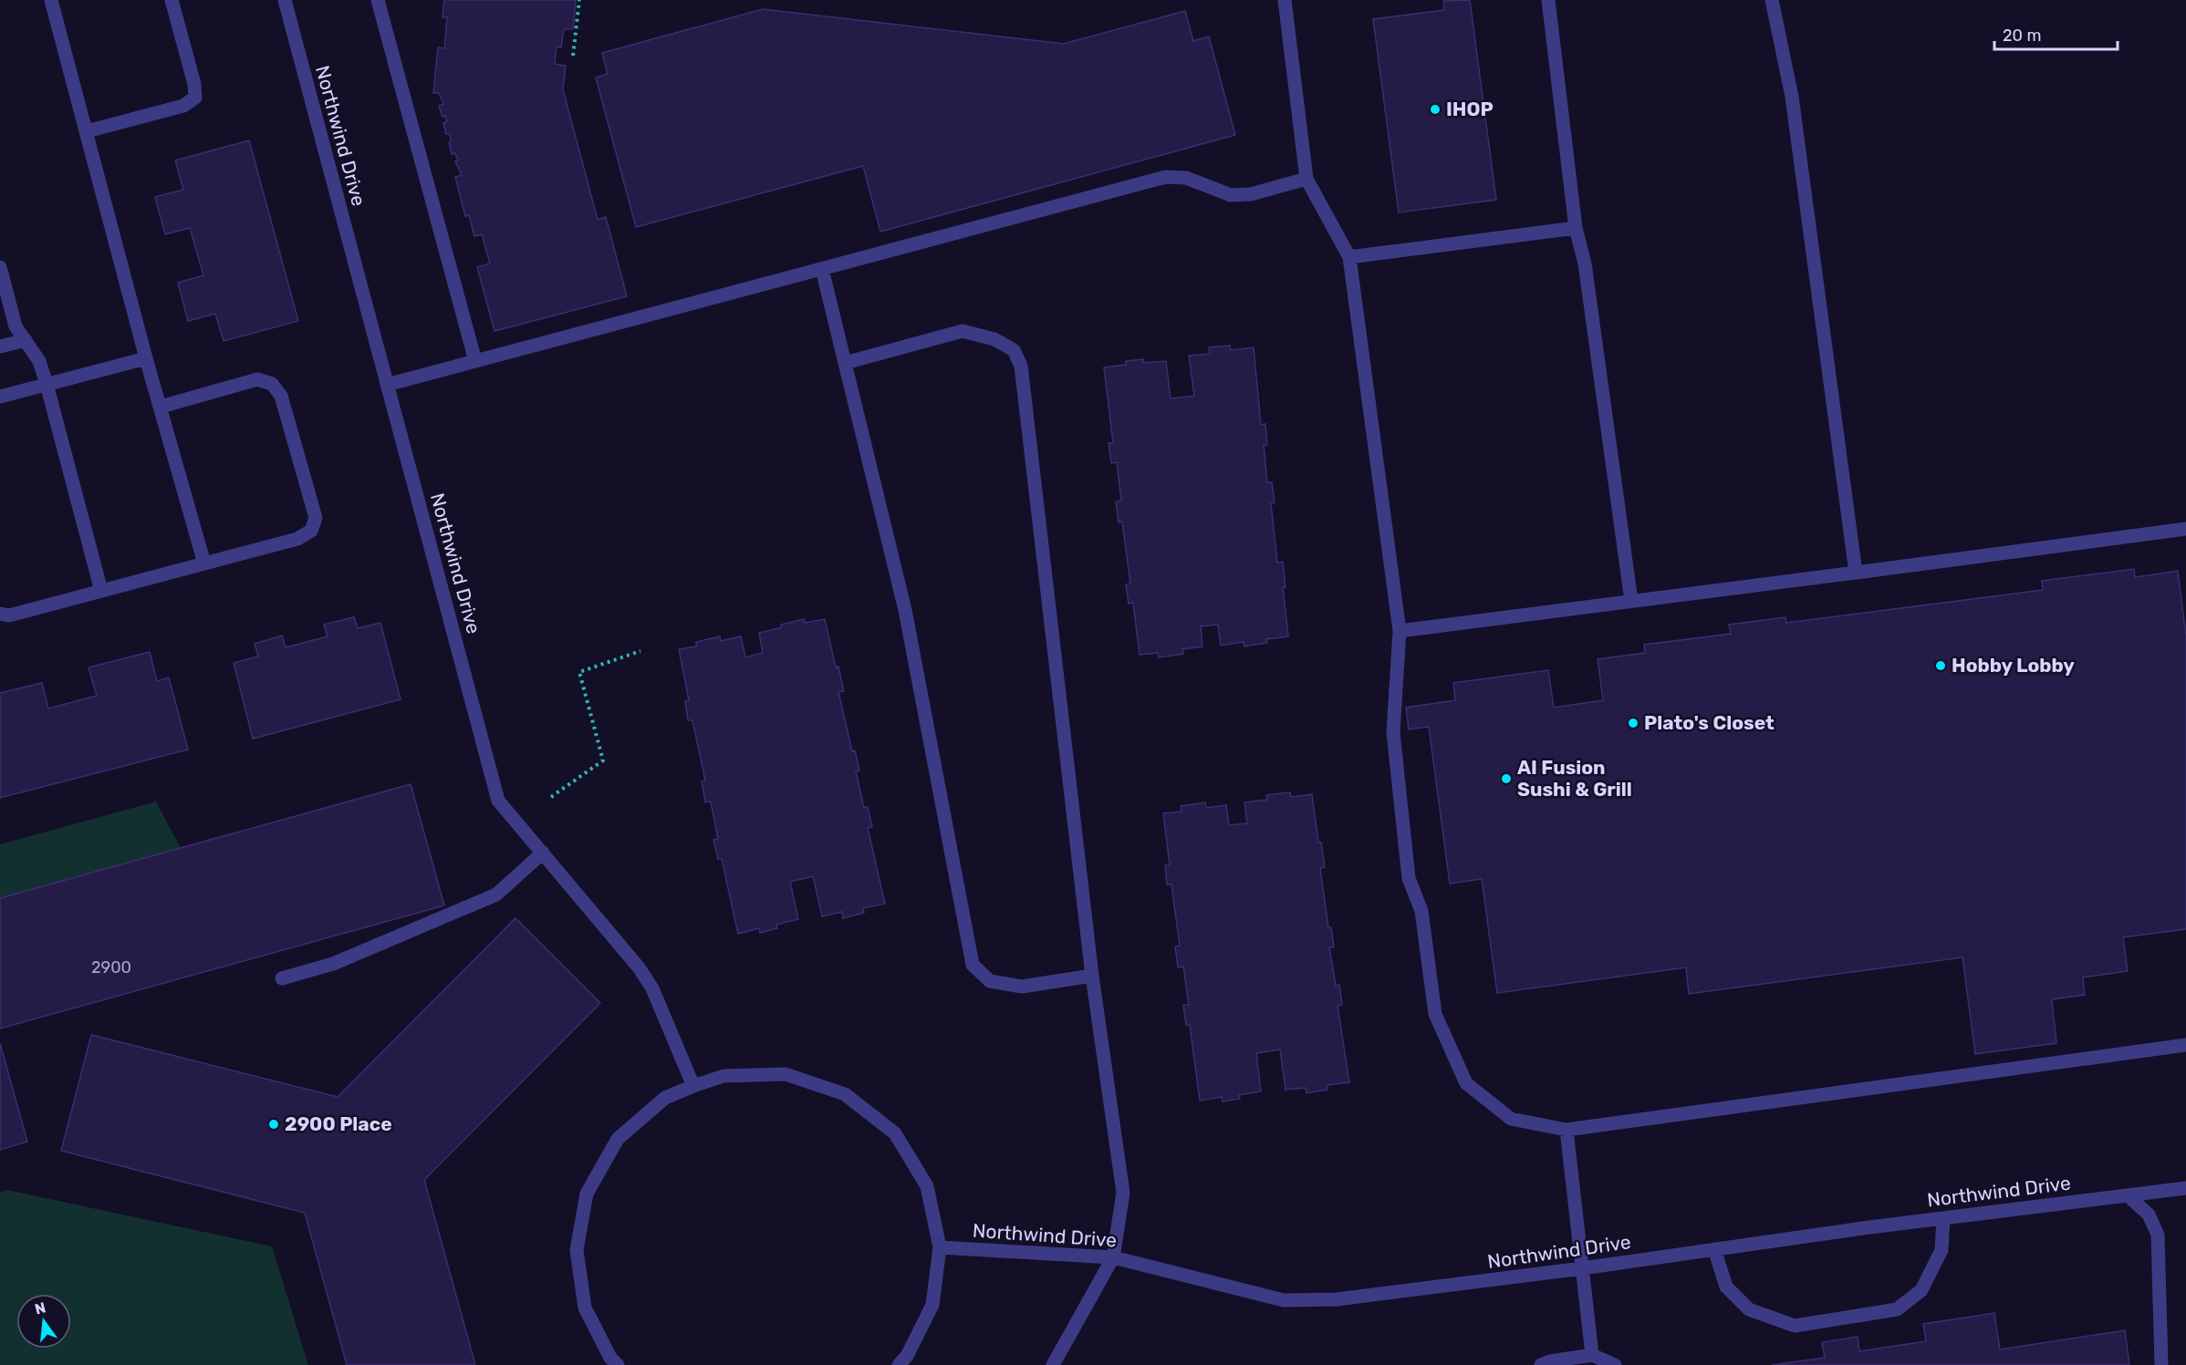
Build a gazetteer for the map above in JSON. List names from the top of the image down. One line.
{"streets":{"street":["Northwind Drive"]},"places":["IHOP","Hobby Lobby","Plato's Closet","AI Fusion Sushi & Grill","2900 Place"],"house_numbers":["2900"],"scale_bar":"20 m","north":"top"}
